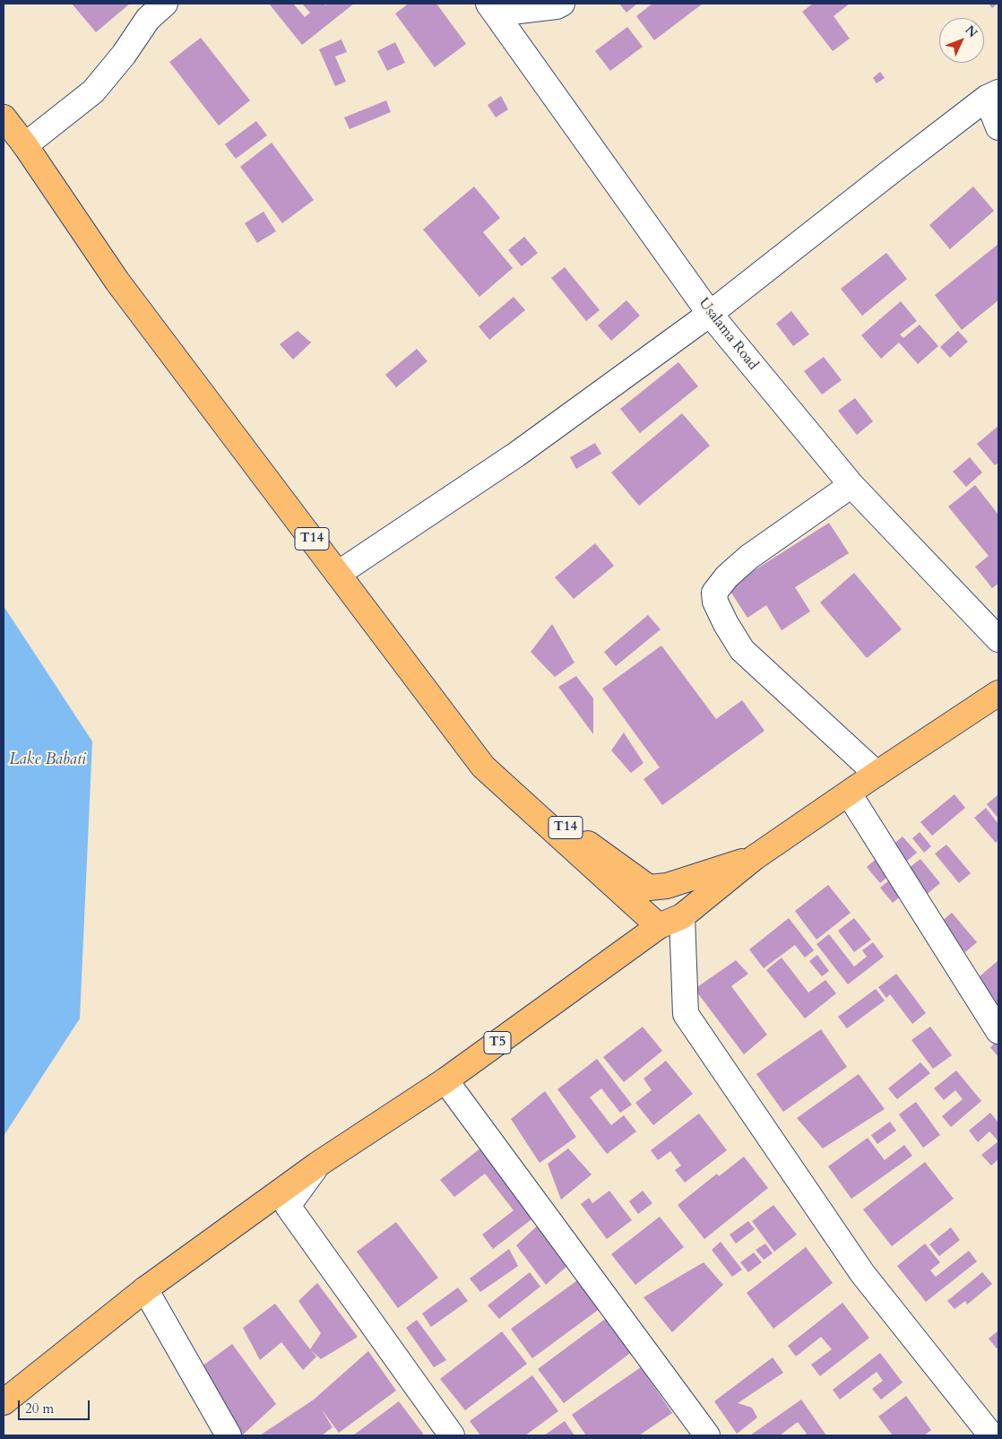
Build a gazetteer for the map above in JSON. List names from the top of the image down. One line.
{"streets":{"highway":["T14","T5"],"street":["Usalama Road"]},"crossings":[["T14","T5"]],"water":["Lake Babati"],"scale_bar":"20 m","north":"top right"}
